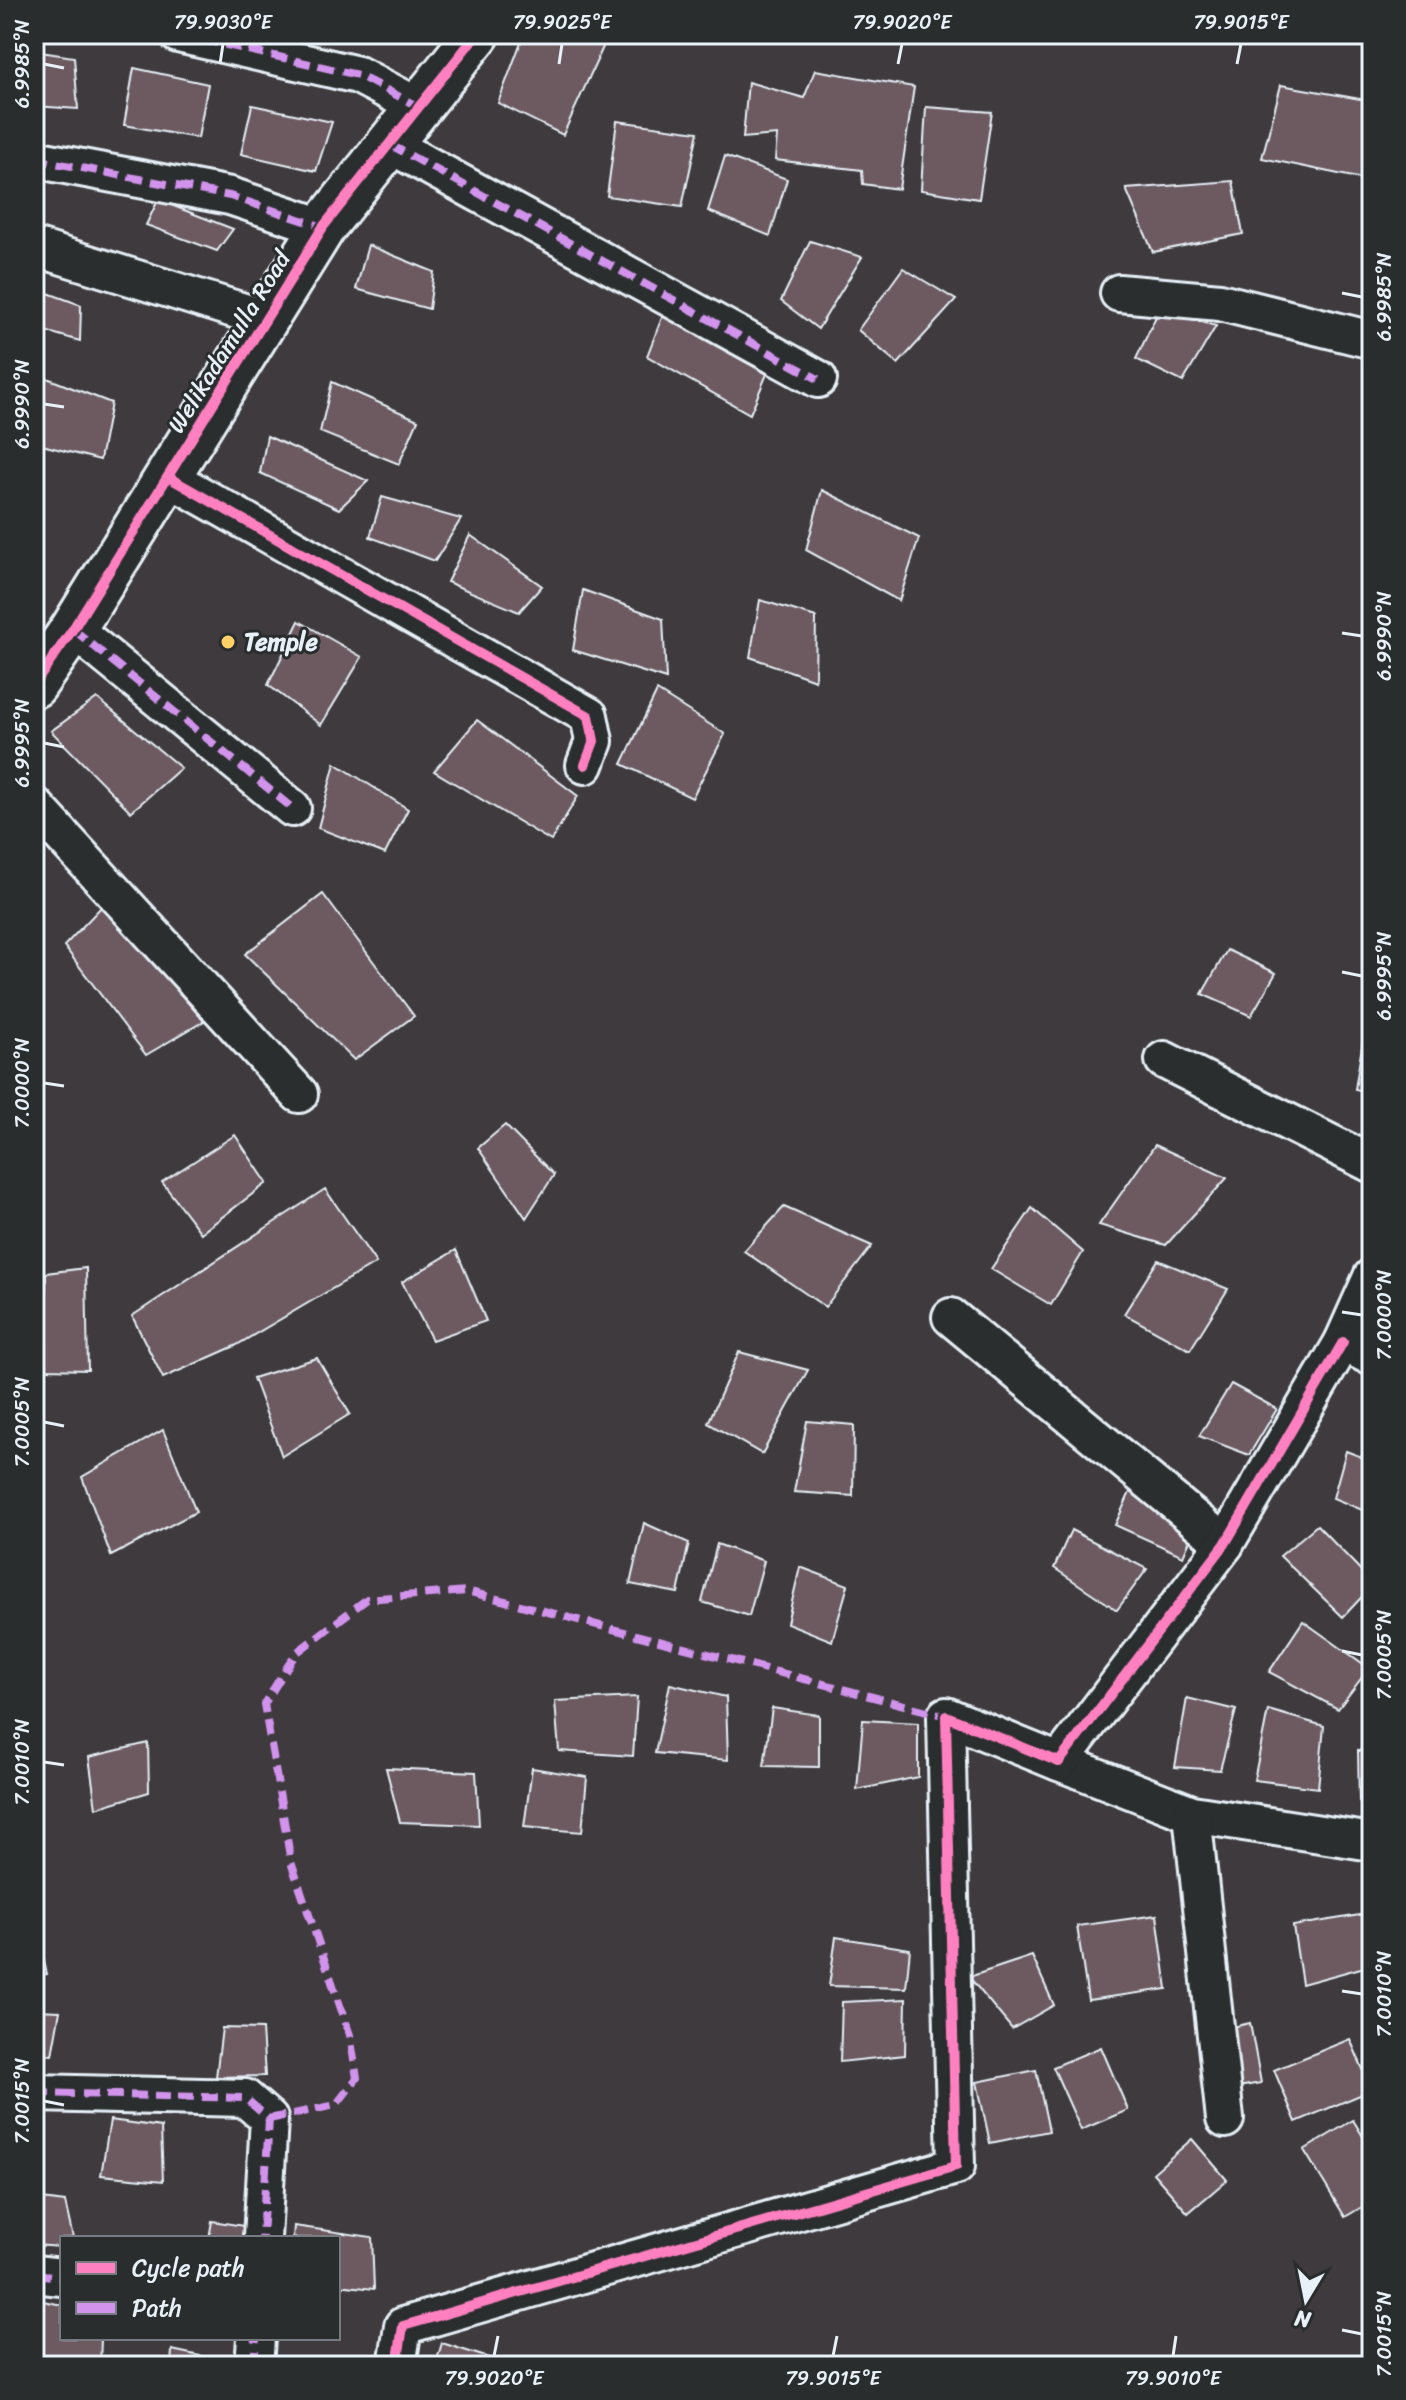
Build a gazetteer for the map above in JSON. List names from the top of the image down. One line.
{"streets":{"street":["Welikadamulla Road"]},"places":["Temple"],"legend":["Cycle path","Path"],"north":"bottom","coordinates":["79.9030°E","79.9025°E","79.9020°E","79.9015°E","6.9985°N","6.9990°N","6.9995°N","7.0000°N","7.0005°N","7.0010°N","7.0015°N","79.9010°E"]}
